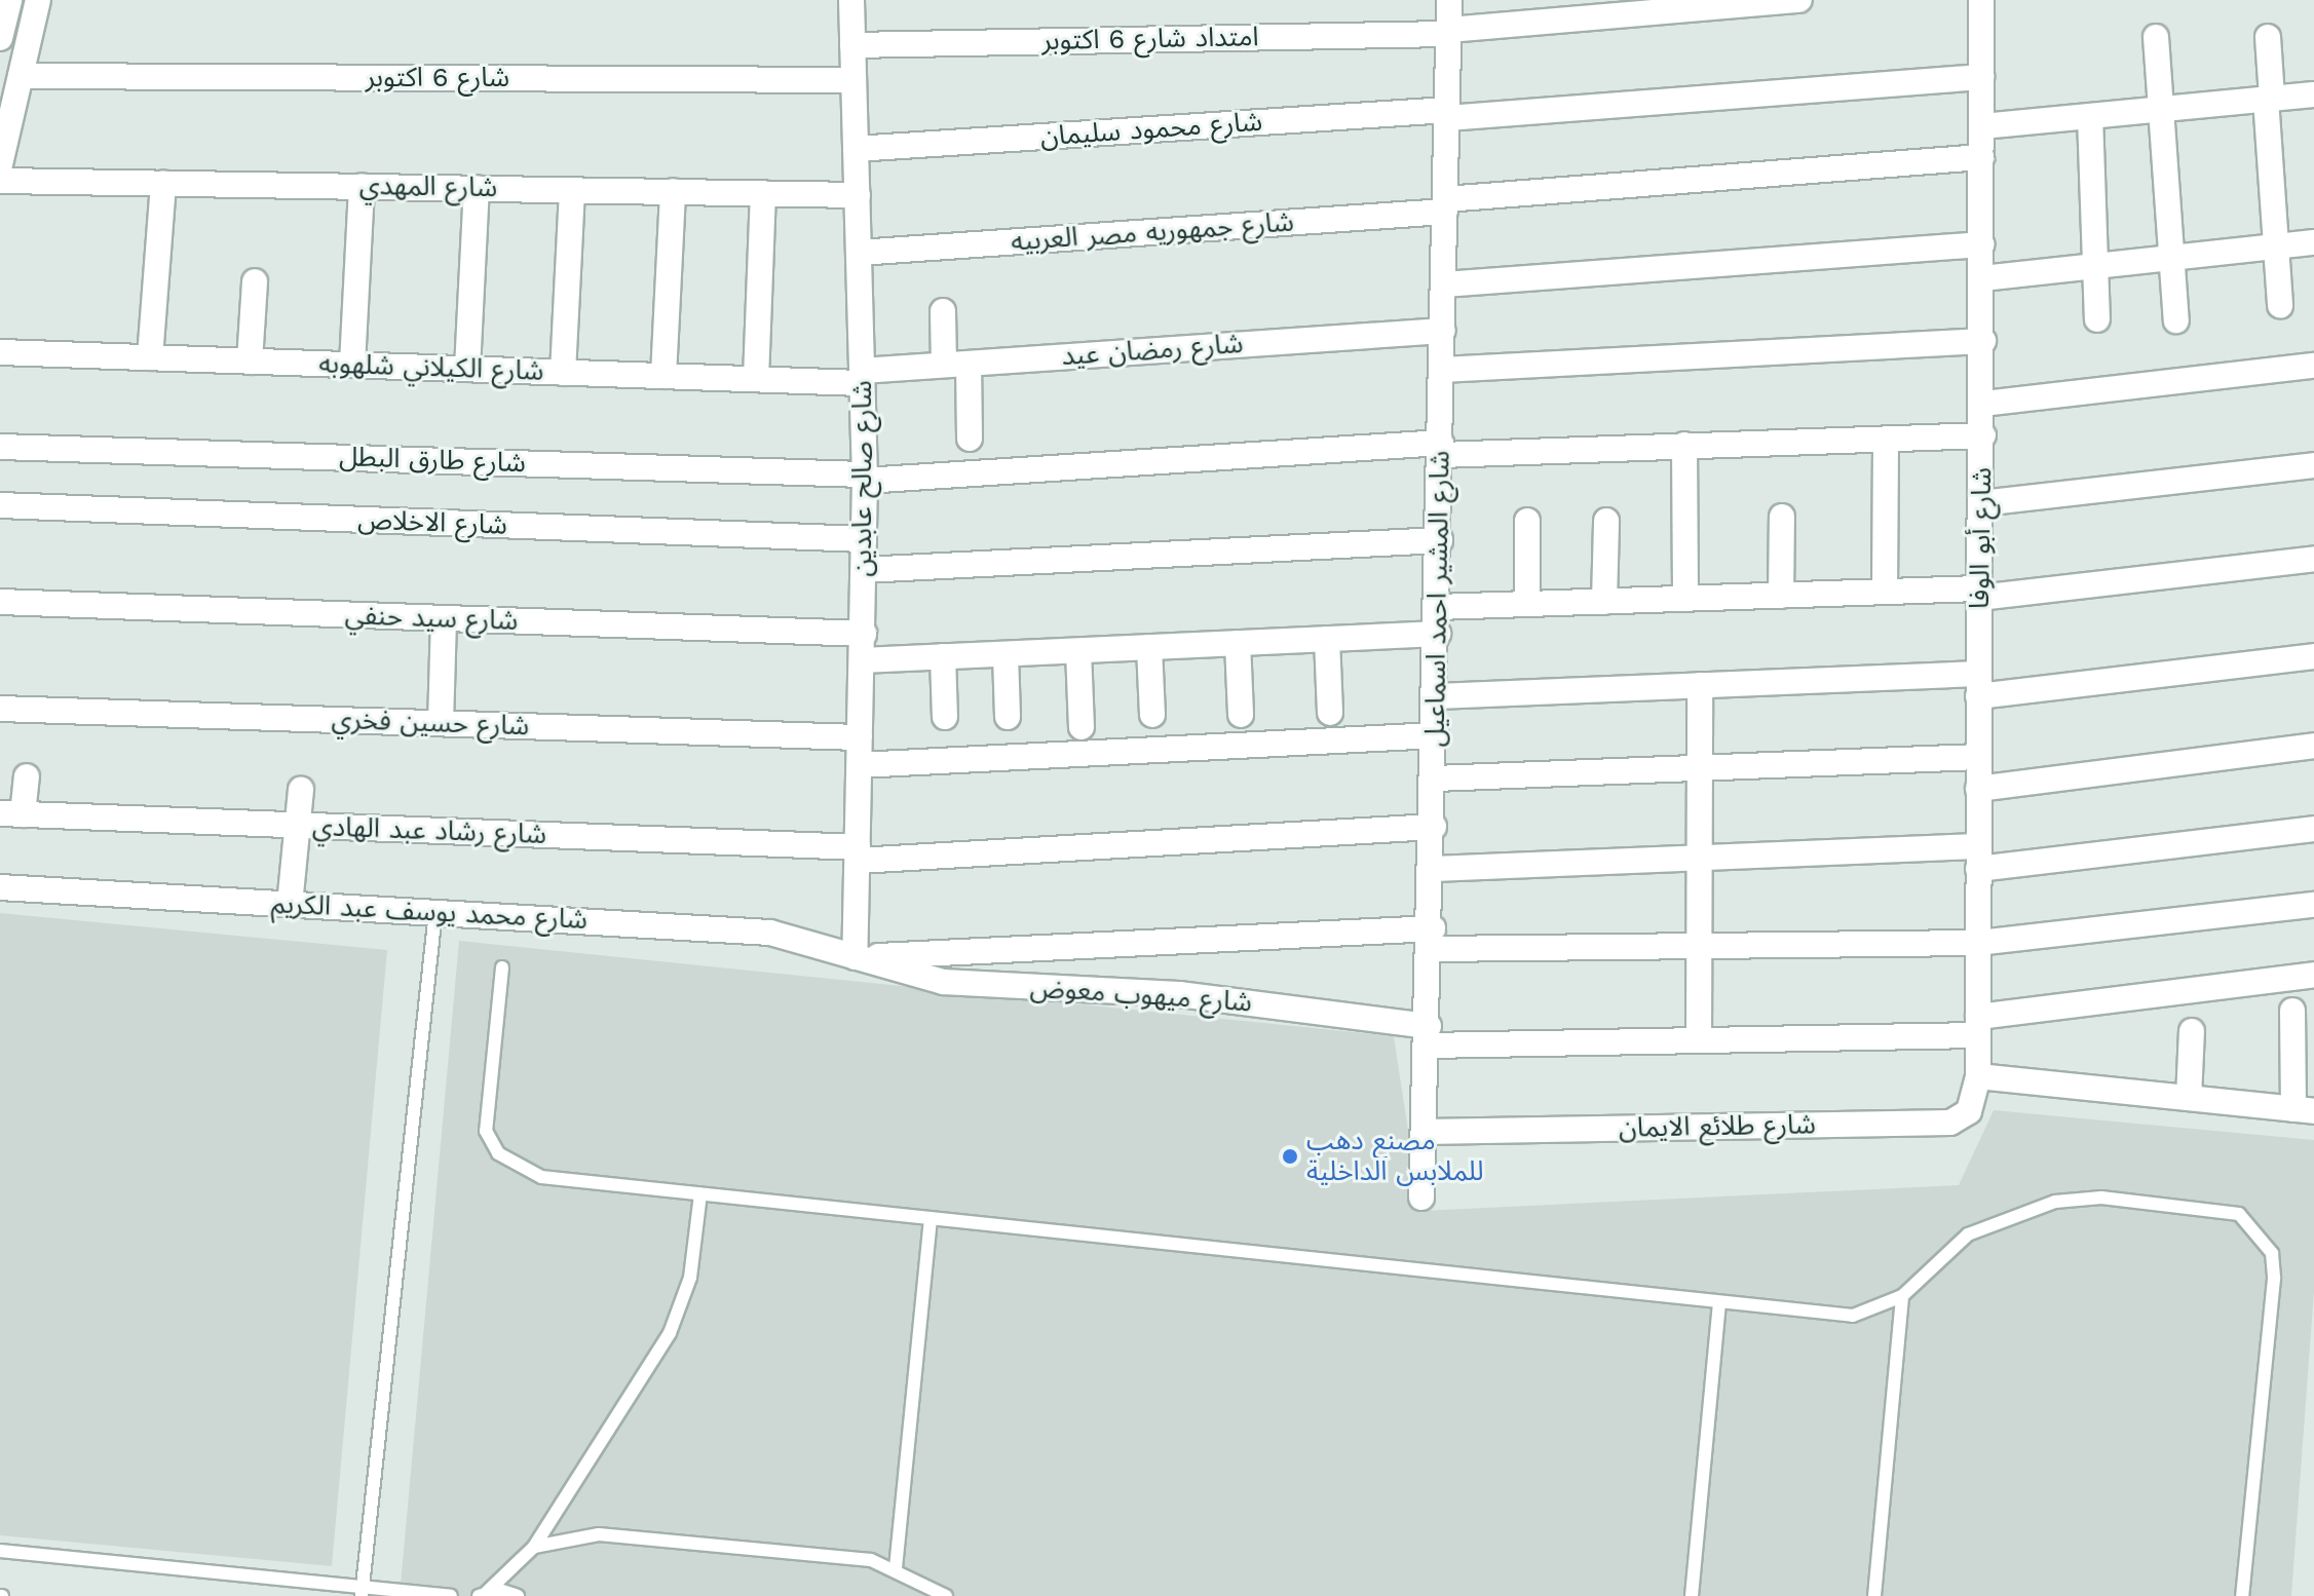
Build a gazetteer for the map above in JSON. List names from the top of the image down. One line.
{"streets":{"street":["امتداد شارع 6 اكتوبر","شارع 6 اكتوبر","شارع محمود سليمان","شارع المهدي","شارع جمهوريه مصر العربيه","شارع رمضان عيد","شارع الكيلاني شلهوبه","شارع طارق البطل","شارع صالح عابدين","شارع الاخلاص","شارع أبو الوفا","شارع المشير احمد اسماعيل","شارع سيد حنفي","شارع حسين فخري","شارع رشاد عبد الهادي","شارع محمد يوسف عبد الكريم","شارع ميهوب معوض","شارع طلائع الايمان"]},"crossings":[["امتداد شارع 6 اكتوبر","شارع صالح عابدين"],["امتداد شارع 6 اكتوبر","شارع المشير احمد اسماعيل"],["شارع 6 اكتوبر","شارع صالح عابدين"],["شارع محمود سليمان","شارع صالح عابدين"],["شارع محمود سليمان","شارع أبو الوفا"],["شارع محمود سليمان","شارع المشير احمد اسماعيل"],["شارع المهدي","شارع صالح عابدين"],["شارع جمهوريه مصر العربيه","شارع صالح عابدين"],["شارع جمهوريه مصر العربيه","شارع أبو الوفا"],["شارع جمهوريه مصر العربيه","شارع المشير احمد اسماعيل"],["شارع رمضان عيد","شارع الكيلاني شلهوبه"],["شارع رمضان عيد","شارع صالح عابدين"],["شارع رمضان عيد","شارع المشير احمد اسماعيل"],["شارع الكيلاني شلهوبه","شارع صالح عابدين"],["شارع طارق البطل","شارع صالح عابدين"],["شارع طارق البطل","شارع أبو الوفا"],["شارع طارق البطل","شارع المشير احمد اسماعيل"],["شارع صالح عابدين","شارع الاخلاص"],["شارع صالح عابدين","شارع سيد حنفي"],["شارع صالح عابدين","شارع حسين فخري"],["شارع صالح عابدين","شارع رشاد عبد الهادي"],["شارع صالح عابدين","شارع محمد يوسف عبد الكريم"],["شارع صالح عابدين","شارع ميهوب معوض"],["شارع أبو الوفا","شارع ميهوب معوض"],["شارع أبو الوفا","شارع طلائع الايمان"],["شارع المشير احمد اسماعيل","شارع رشاد عبد الهادي"],["شارع المشير احمد اسماعيل","شارع ميهوب معوض"],["شارع المشير احمد اسماعيل","شارع طلائع الايمان"],["شارع محمد يوسف عبد الكريم","شارع ميهوب معوض"]],"places":["مصنع دهب للملابس الداخلية"]}
